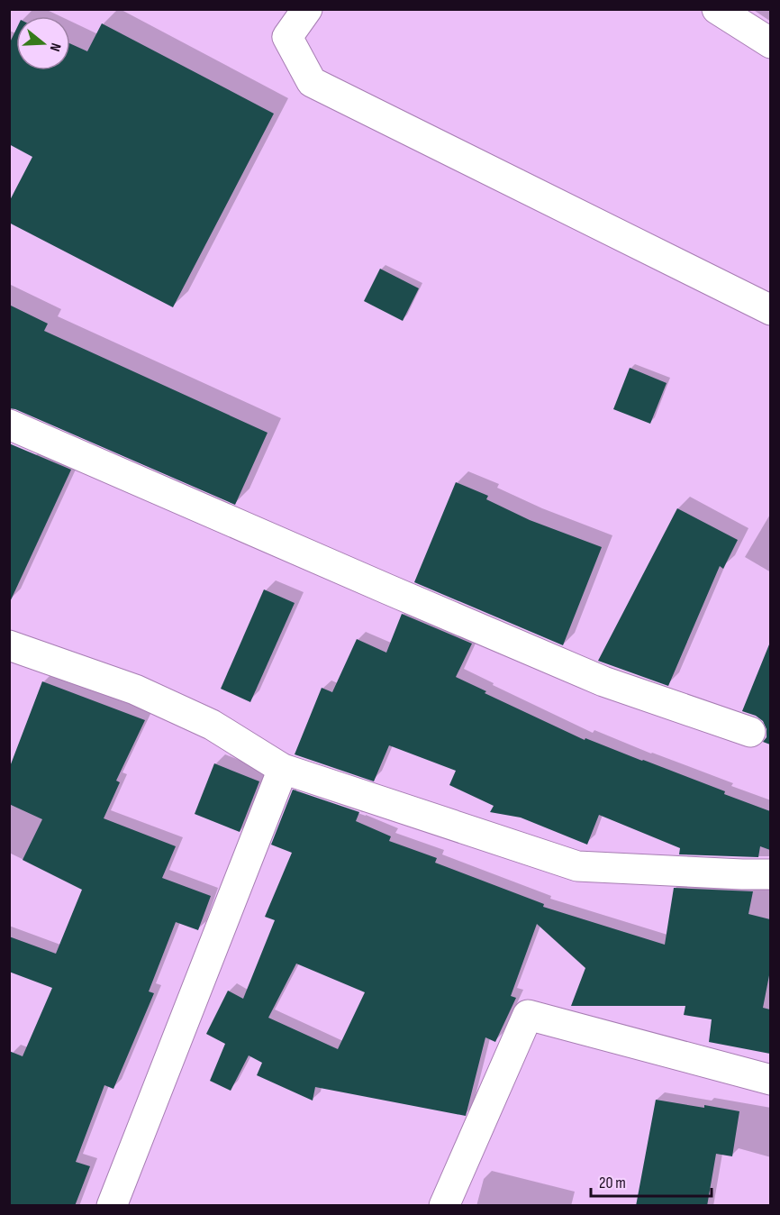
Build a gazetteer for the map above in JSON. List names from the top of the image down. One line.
{"scale_bar":"20 m","north":"right"}
